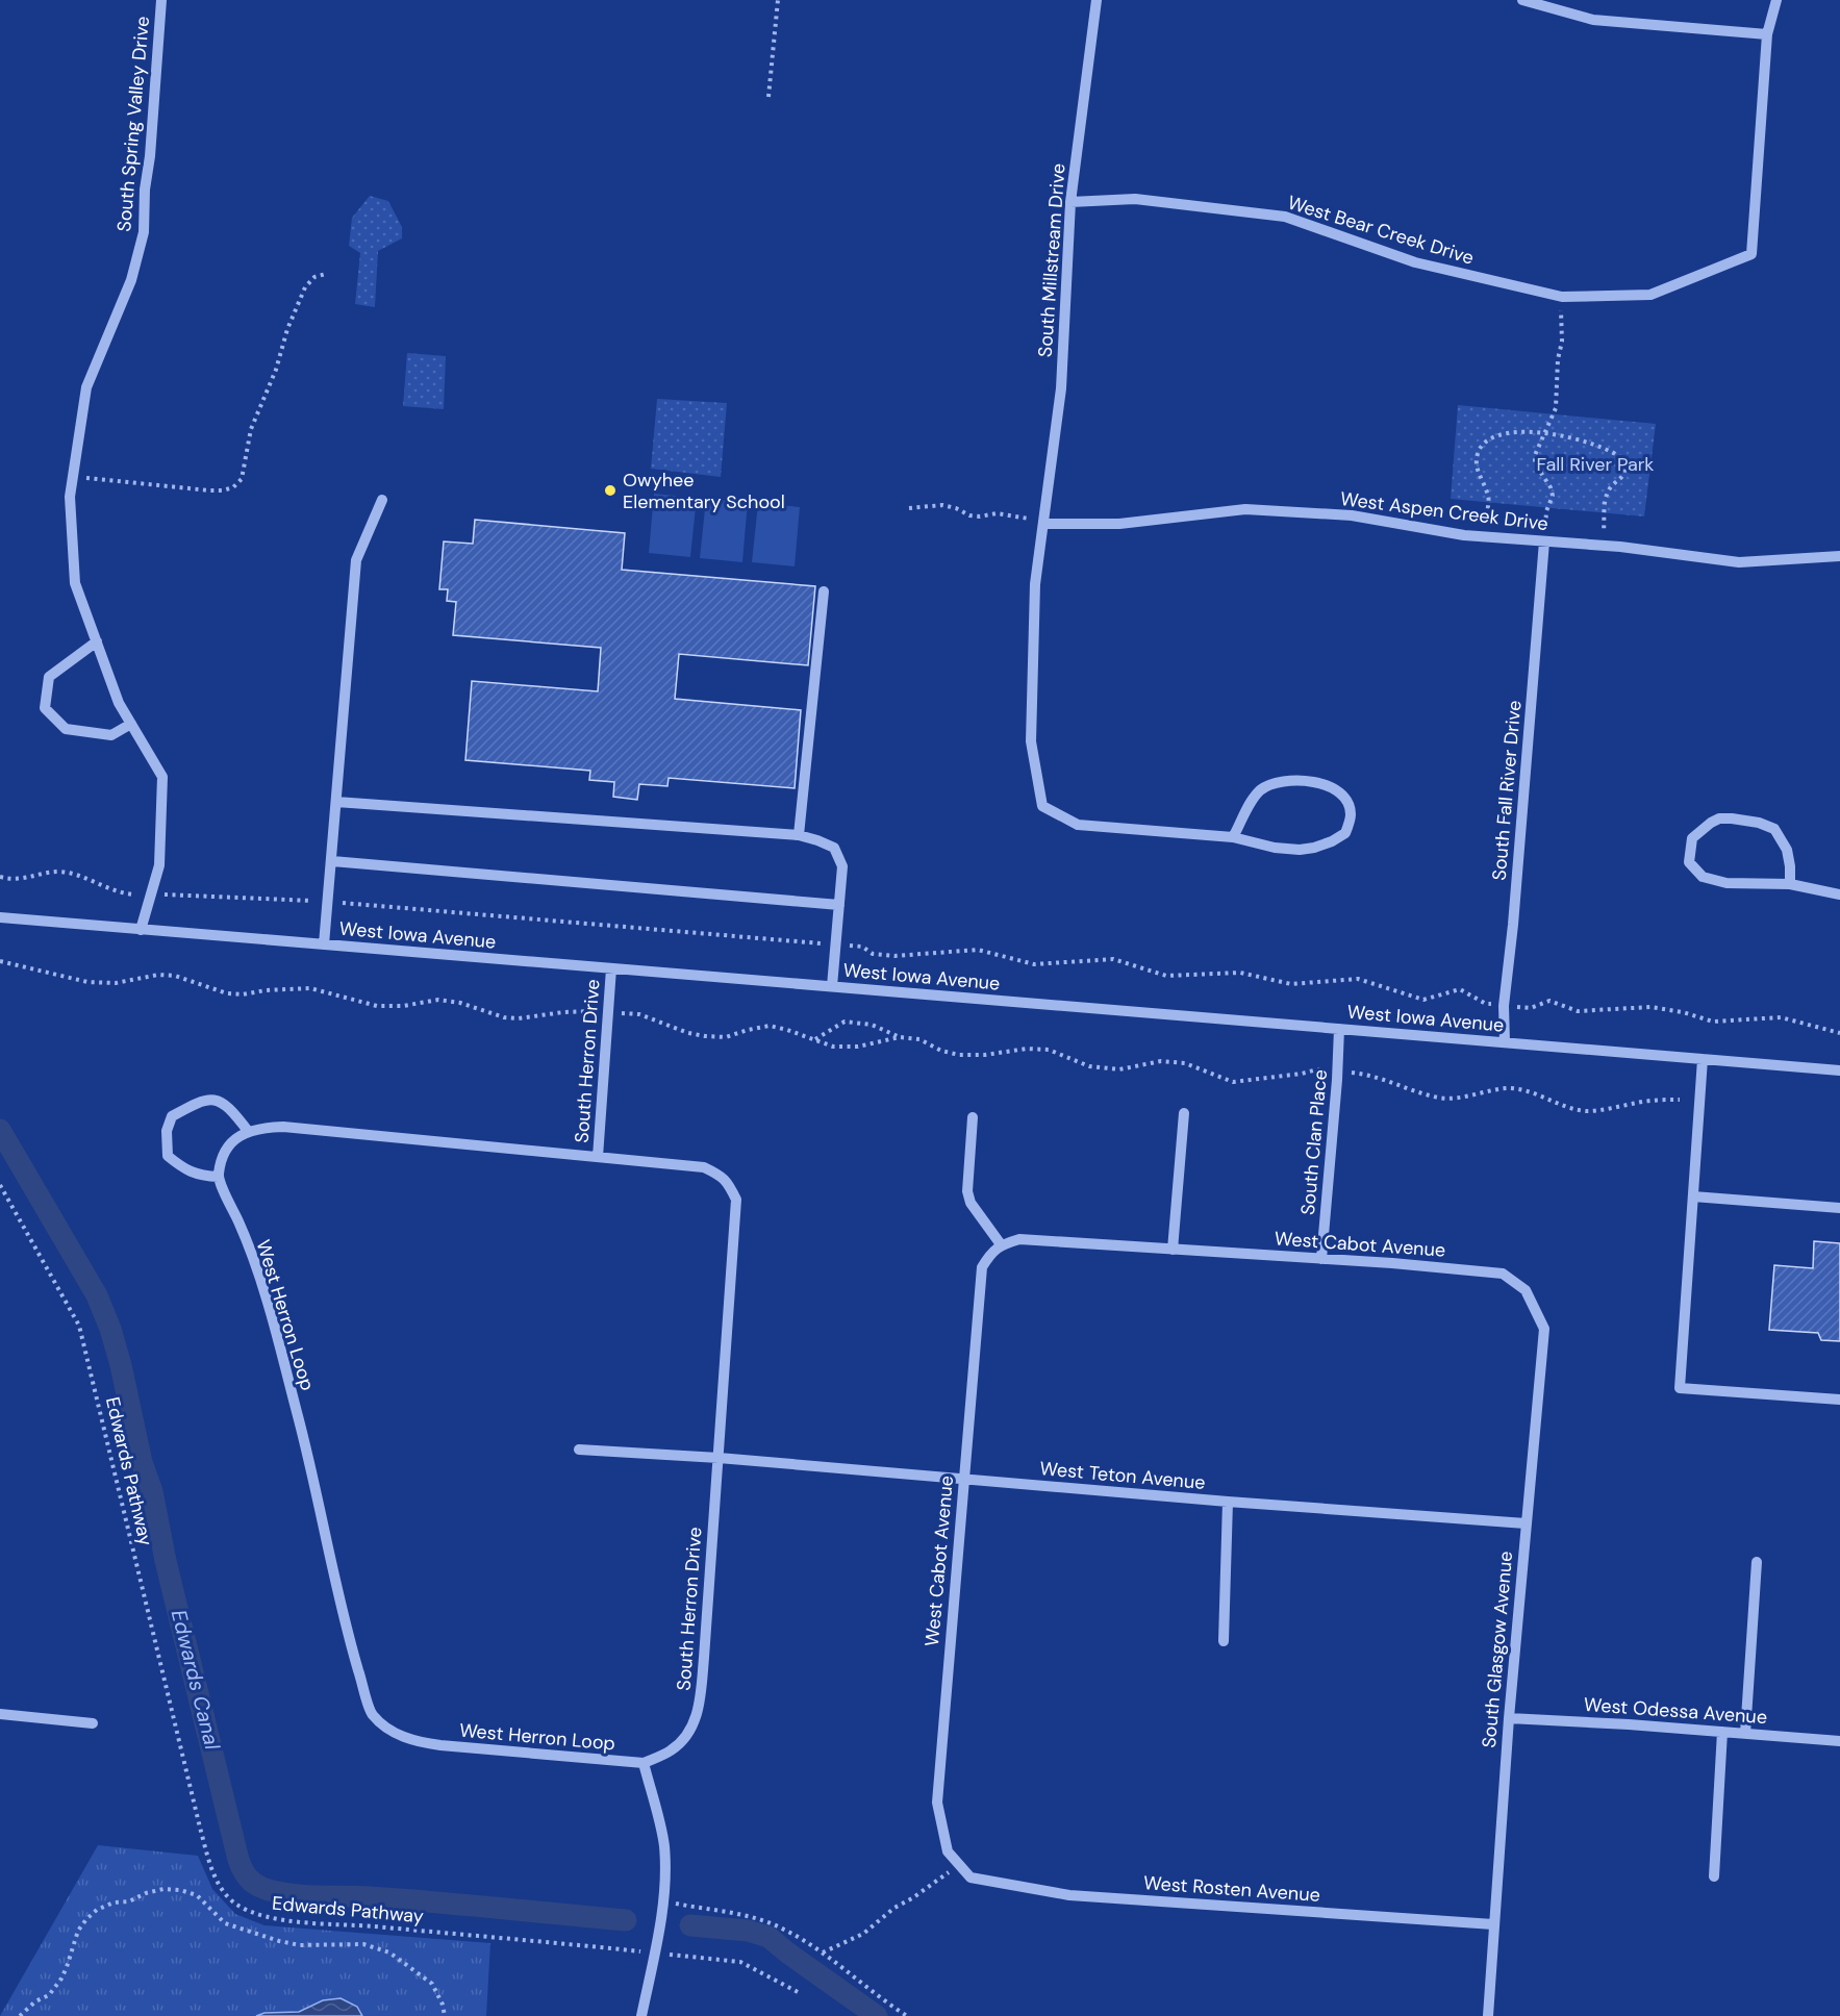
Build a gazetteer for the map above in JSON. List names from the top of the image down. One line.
{"streets":{"street":["South Spring Valley Drive","West Bear Creek Drive","South Millstream Drive","West Aspen Creek Drive","South Fall River Drive","West Iowa Avenue","South Herron Drive","South Clan Place","West Cabot Avenue","West Herron Loop","West Teton Avenue","South Glasgow Avenue","West Odessa Avenue","West Rosten Avenue"],"path":["Edwards Pathway"]},"crossings":[["South Spring Valley Drive","West Iowa Avenue"],["West Bear Creek Drive","South Millstream Drive"],["South Millstream Drive","West Aspen Creek Drive"],["West Aspen Creek Drive","South Fall River Drive"],["South Fall River Drive","West Iowa Avenue"],["West Iowa Avenue","South Herron Drive"],["West Iowa Avenue","South Clan Place"],["South Herron Drive","West Herron Loop"],["South Herron Drive","West Teton Avenue"],["South Clan Place","West Cabot Avenue"],["West Cabot Avenue","West Teton Avenue"],["West Cabot Avenue","South Glasgow Avenue"],["West Cabot Avenue","West Rosten Avenue"],["West Teton Avenue","South Glasgow Avenue"],["South Glasgow Avenue","West Odessa Avenue"],["South Glasgow Avenue","West Rosten Avenue"]],"water":["Edwards Canal"],"parks":["Fall River Park"],"places":["Owyhee Elementary School"]}
